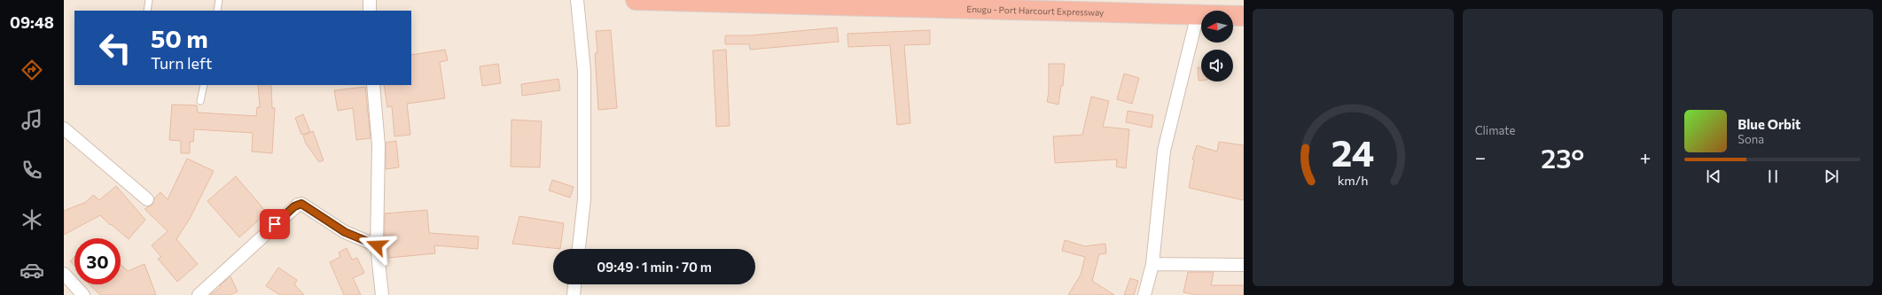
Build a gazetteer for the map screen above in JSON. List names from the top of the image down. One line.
{"streets":{"highway":["Enugu - Port Harcourt Expressway"]},"north":"left","page":{"tabs":"09:48","tile":"Climate","turn":["50 m","Turn left"],"song":["Blue Orbit","Sona"],"heat":["−","23°","+"],"limit":"30","trip":"09:49 · 1 min · 70 m","gauge":["24","km/h"]}}
